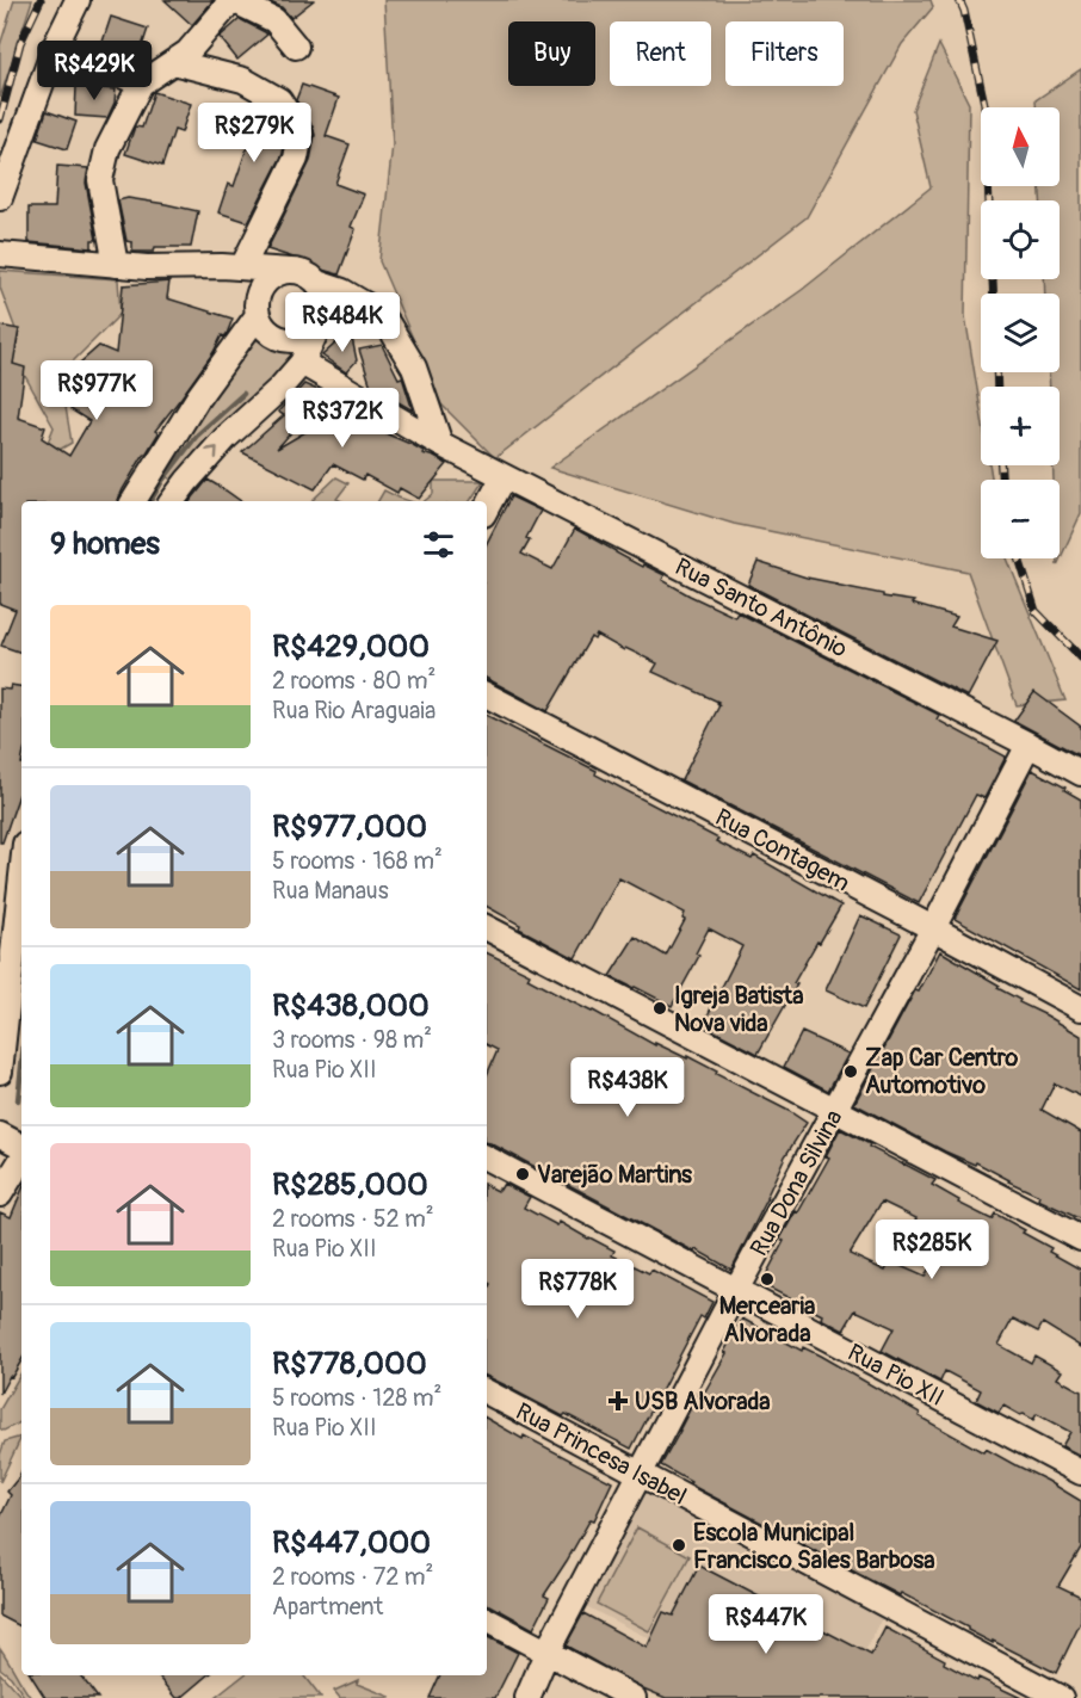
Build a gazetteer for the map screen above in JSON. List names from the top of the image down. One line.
{"streets":{"street":["Rua Santo Antônio","Rua Contagem","Rua Dona Silvina","Rua Pio XII","Rua Princesa Isabel"]},"crossings":[["Rua Santo Antônio","Rua Dona Silvina"],["Rua Contagem","Rua Dona Silvina"],["Rua Dona Silvina","Rua Pio XII"],["Rua Dona Silvina","Rua Princesa Isabel"]],"places":{"other":["Igreja Batista Nova vida","Zap Car Centro Automotivo","Varejão Martins","Mercearia Alvorada","Escola Municipal Francisco Sales Barbosa"],"health":["USB Alvorada"]},"north":"top","page":{"chip":["Buy","Rent","Filters"],"price":["R$429K","R$279K","R$484K","R$977K","R$372K","R$438K","R$285K","R$778K","R$447K"],"map_buttons":["+","−"],"heading":"9 homes","list":[{"name":"R$429,000","note":"2 rooms · 80 m² · Rua Rio Araguaia"},{"name":"R$977,000","note":"5 rooms · 168 m² · Rua Manaus"},{"name":"R$438,000","note":"3 rooms · 98 m² · Rua Pio XII"},{"name":"R$285,000","note":"2 rooms · 52 m² · Rua Pio XII"},{"name":"R$778,000","note":"5 rooms · 128 m² · Rua Pio XII"},{"name":"R$447,000","note":"2 rooms · 72 m² · Apartment"}]}}
